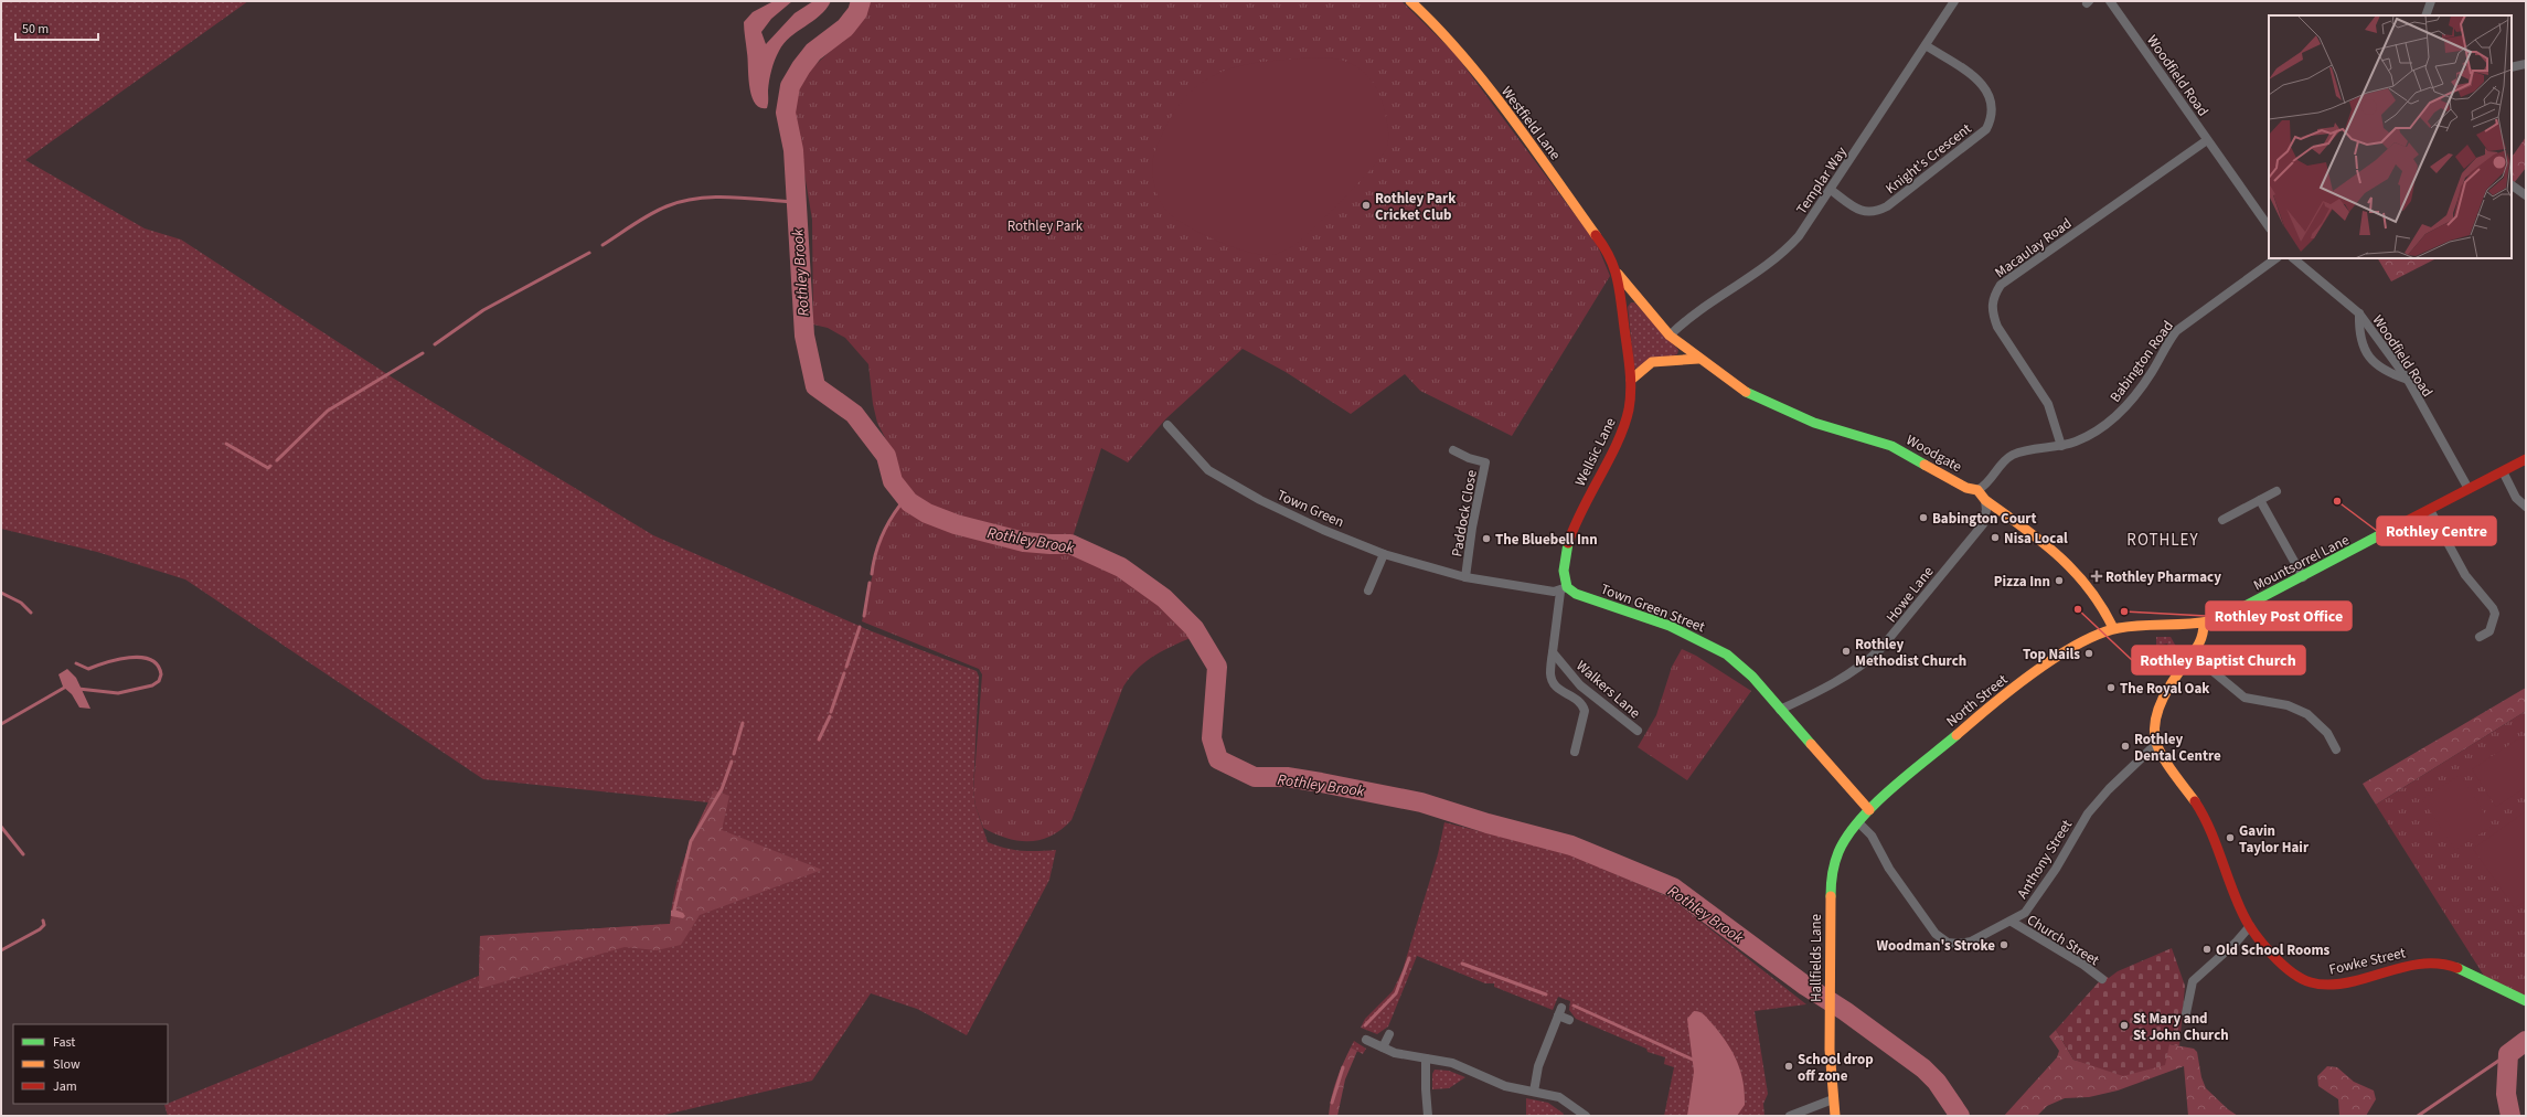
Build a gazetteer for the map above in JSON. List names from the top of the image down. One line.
{"streets":{"street":["Woodfield Road","Westfield Lane","Knight's Crescent","Templar Way","Macaulay Road","Babington Road","Wellsic Lane","Woodgate","Town Green","Paddock Close","Mountsorrel Lane","Howe Lane","Town Green Street","Walkers Lane","North Street","Anthony Street","Church Street","Hallfields Lane","Fowke Street"]},"crossings":[["Woodfield Road","Macaulay Road"],["Woodfield Road","Mountsorrel Lane"],["Westfield Lane","Wellsic Lane"],["Westfield Lane","Woodgate"],["Knight's Crescent","Templar Way"],["Templar Way","Woodgate"],["Macaulay Road","Babington Road"],["Babington Road","Woodgate"],["Wellsic Lane","Woodgate"],["Wellsic Lane","Town Green Street"],["Town Green","Paddock Close"],["Town Green","Town Green Street"],["Paddock Close","Town Green Street"],["Mountsorrel Lane","North Street"],["Howe Lane","Town Green Street"],["Town Green Street","North Street"],["Town Green Street","Hallfields Lane"],["North Street","Hallfields Lane"],["Anthony Street","Church Street"],["Anthony Street","Hallfields Lane"],["Anthony Street","Fowke Street"]],"districts":["ROTHLEY"],"water":["Rothley Brook"],"parks":["Rothley Park"],"places":{"other":["Rothley Park Cricket Club","Rothley Centre","Babington Court","Nisa Local","The Bluebell Inn","Pizza Inn","Rothley Baptist Church","Rothley Post Office","Rothley Methodist Church","Top Nails","The Royal Oak","Rothley Dental Centre","Gavin Taylor Hair","Woodman's Stroke","Old School Rooms","St Mary and St John Church","School drop off zone"],"health":["Rothley Pharmacy"]},"legend":["Fast","Slow","Jam"],"scale_bar":"50 m"}
